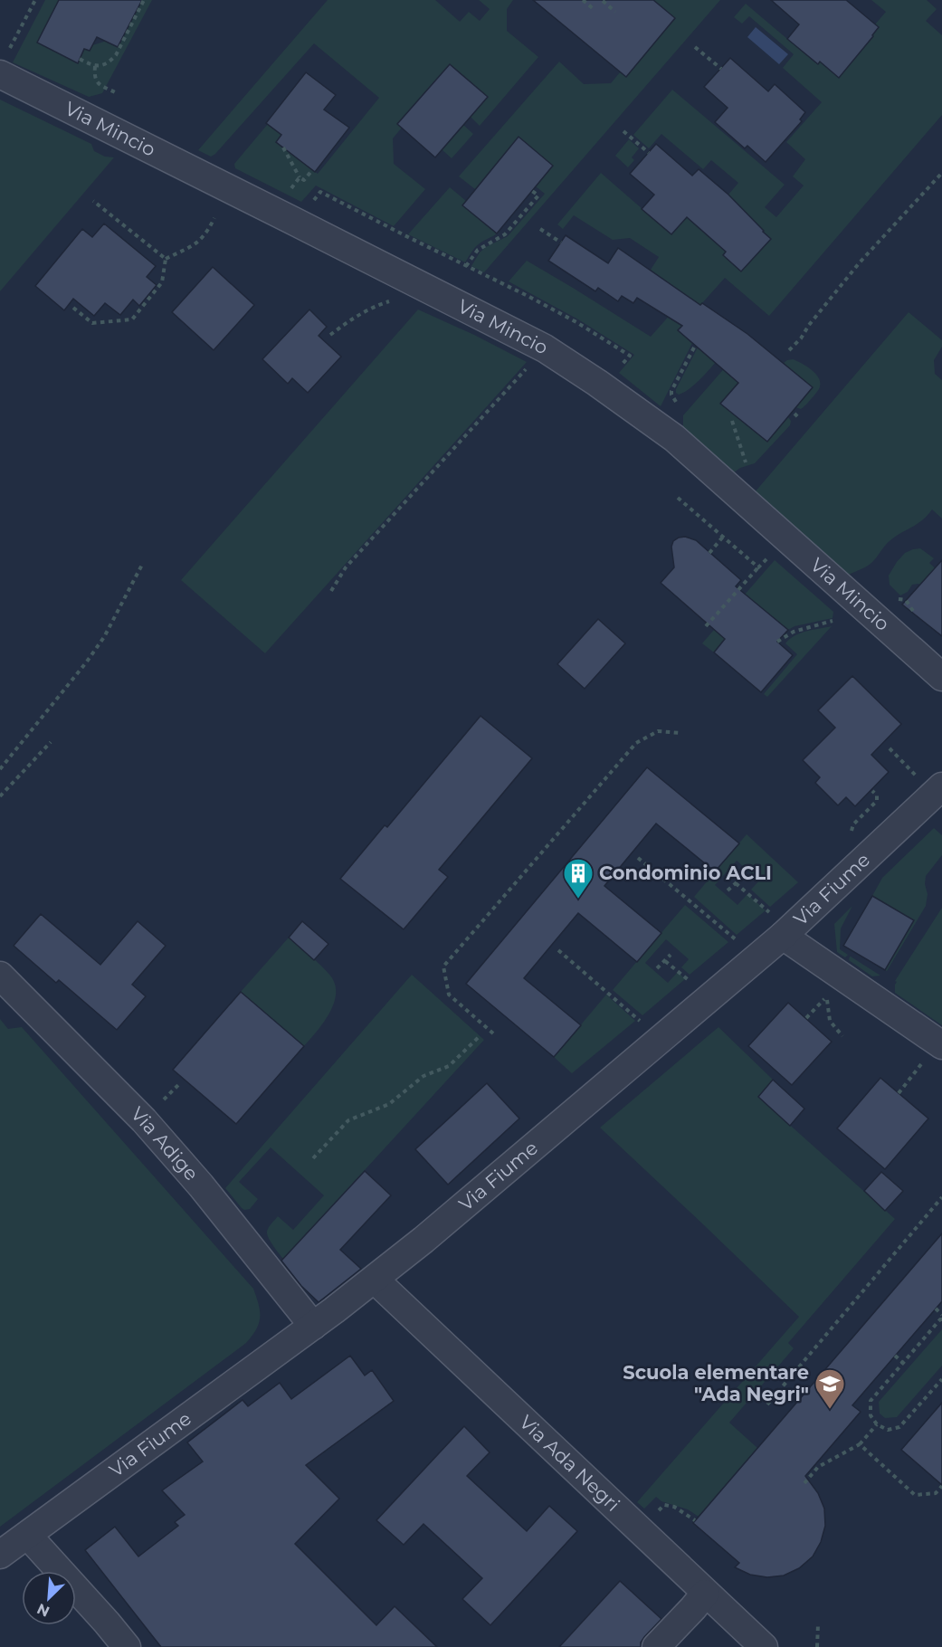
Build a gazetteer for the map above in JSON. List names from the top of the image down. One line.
{"streets":{"street":["Via Mincio","Via Fiume","Via Adige","Via Ada Negri"]},"crossings":[["Via Fiume","Via Adige"],["Via Fiume","Via Ada Negri"]],"places":{"building":["Condominio ACLI"],"school or university":["Scuola elementare \"Ada Negri\""]},"north":"bottom left"}
